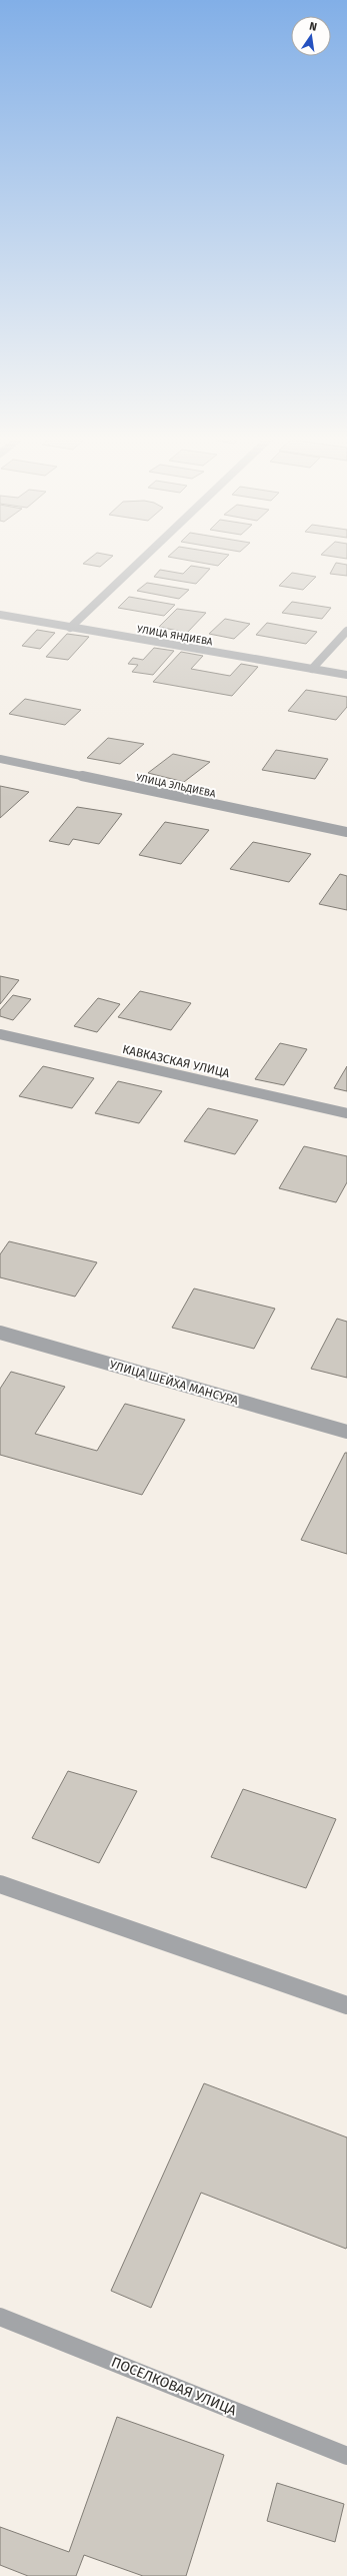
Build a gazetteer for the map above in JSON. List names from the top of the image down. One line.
{"streets":{"street":["УЛИЦА ЯНДИЕВА","УЛИЦА ЭЛЬДИЕВА","КАВКАЗСКАЯ УЛИЦА","УЛИЦА ШЕЙХА МАНСУРА","ПОСЕЛКОВАЯ УЛИЦА"]},"north":"top"}
